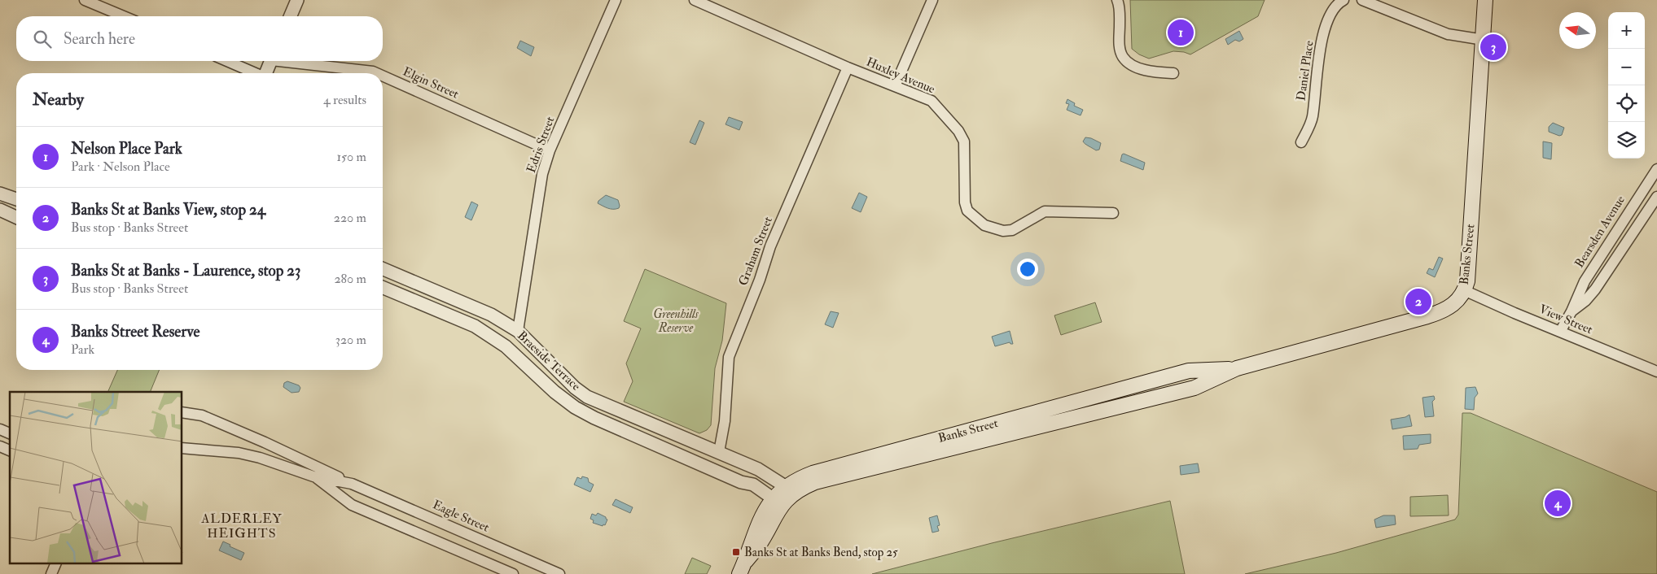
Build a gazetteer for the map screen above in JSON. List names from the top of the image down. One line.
{"streets":{"main road":["Banks Street"],"street":["Daniel Place","Huxley Avenue","Elgin Street","Edris Street","Bearsden Avenue","Graham Street","View Street","Braeside Terrace","Eagle Street"]},"crossings":[["Huxley Avenue","Graham Street"],["Elgin Street","Edris Street"],["Edris Street","Braeside Terrace"],["Bearsden Avenue","View Street"],["Graham Street","Braeside Terrace"],["Banks Street","View Street"],["Banks Street","Braeside Terrace"]],"districts":["ALDERLEY HEIGHTS"],"parks":["Greenhills Reserve"],"places":{"transit":["Banks St at Banks Bend, stop 25"]},"north":"left","page":{"map_buttons":["+","−"],"search":"Search here","pins":["1","3","2","4"],"heading":["Nearby","4 results"],"list":[{"mark":"1","name":"Nelson Place Park","note":"Park · Nelson Place","value":"150 m"},{"mark":"2","name":"Banks St at Banks View, stop 24","note":"Bus stop · Banks Street","value":"220 m"},{"mark":"3","name":"Banks St at Banks - Laurence, stop 23","note":"Bus stop · Banks Street","value":"280 m"},{"mark":"4","name":"Banks Street Reserve","note":"Park","value":"320 m"}]}}
